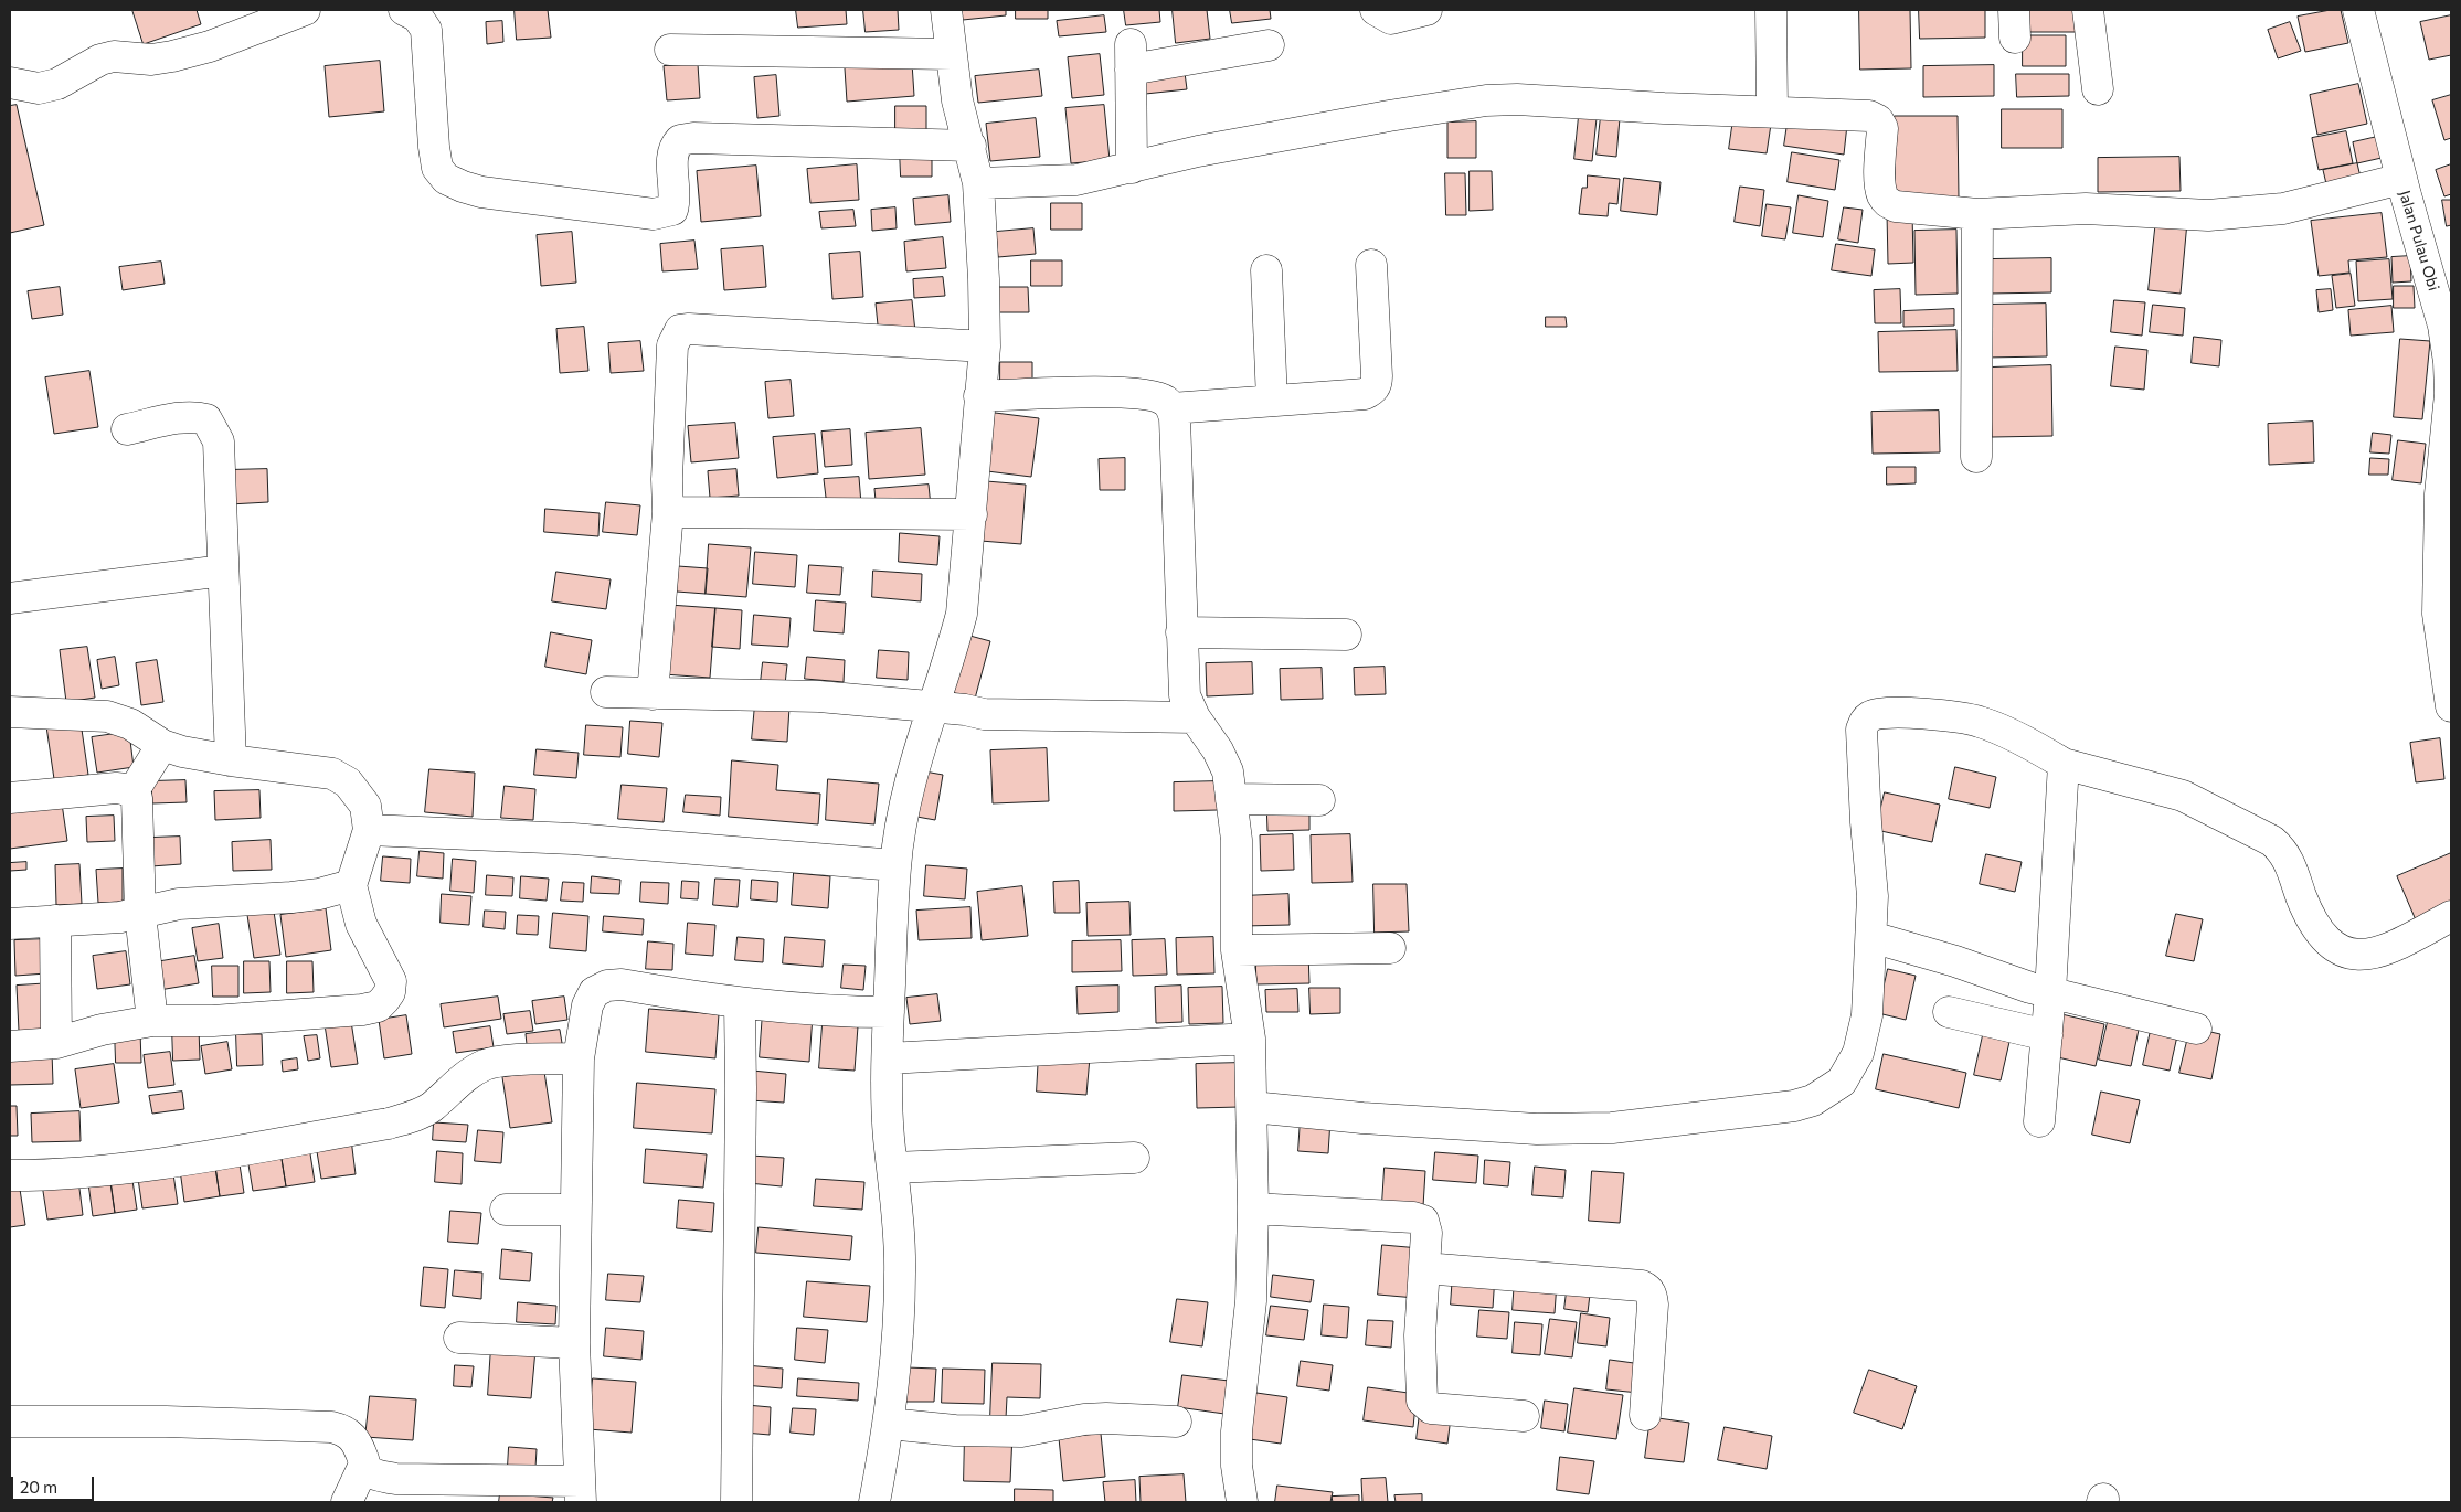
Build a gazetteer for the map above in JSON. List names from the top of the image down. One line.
{"streets":{"street":["Jalan Pulau Obi"]},"scale_bar":"20 m"}
